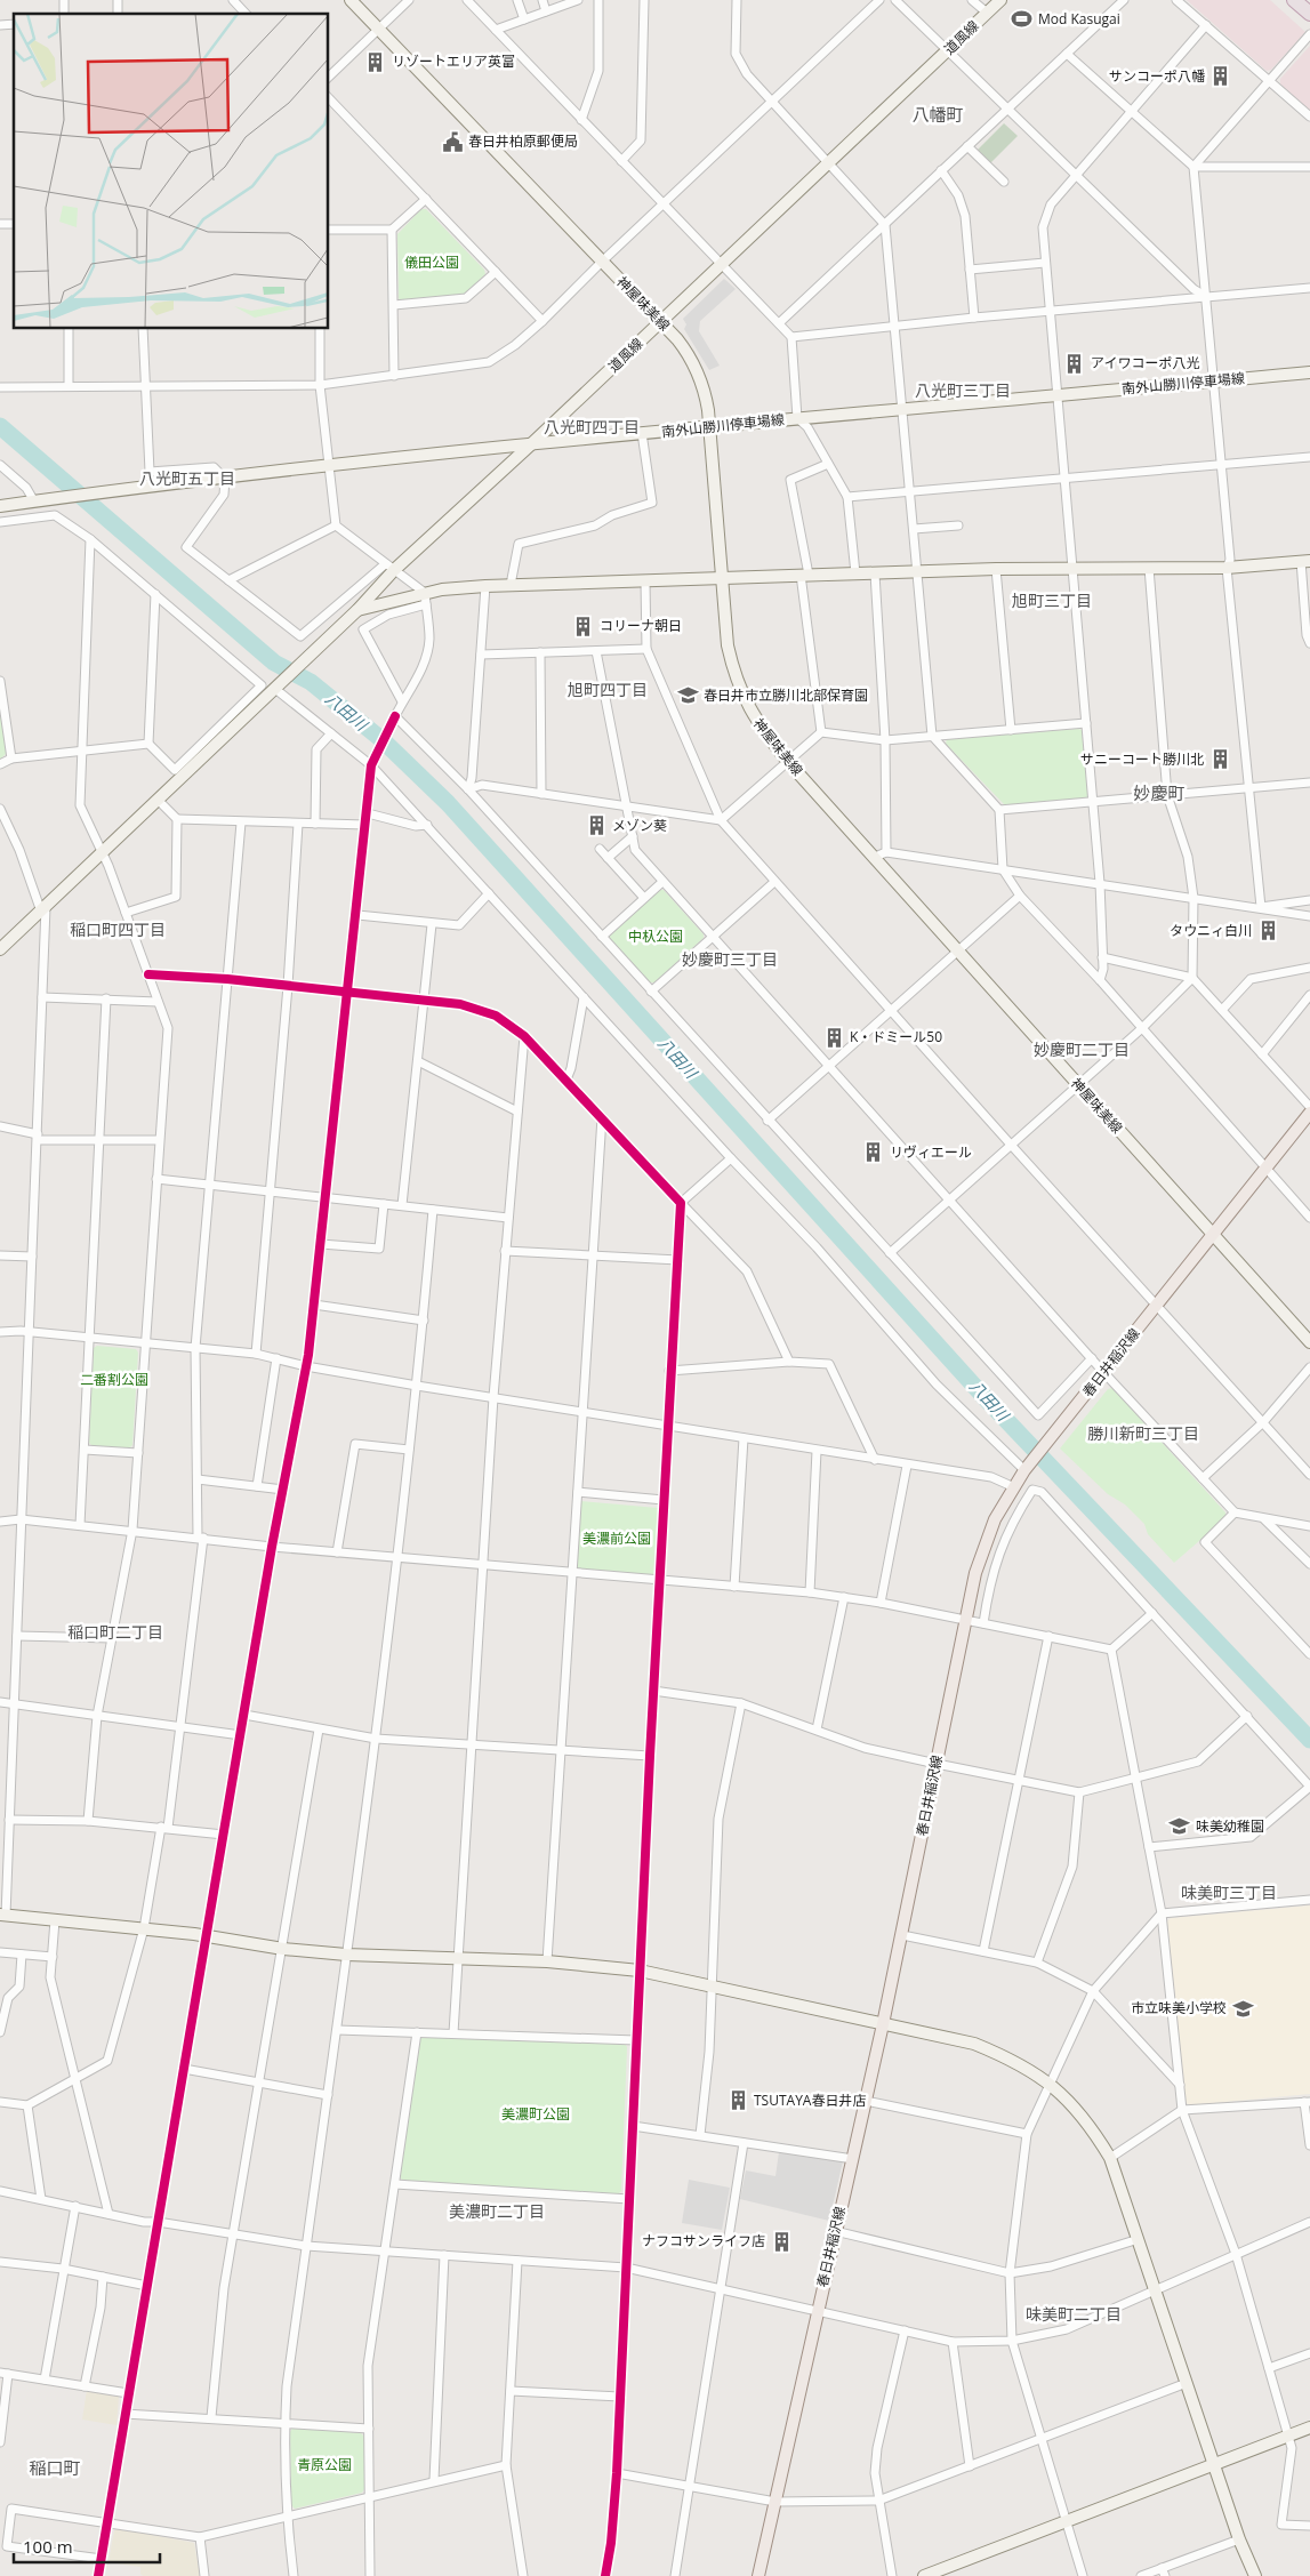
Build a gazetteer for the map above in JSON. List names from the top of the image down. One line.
{"streets":{"main road":["春日井稲沢線"],"street":["道風線","神屋味美線","南外山勝川停車場線"]},"crossings":[["道風線","神屋味美線"],["道風線","南外山勝川停車場線"],["神屋味美線","南外山勝川停車場線"],["神屋味美線","春日井稲沢線"]],"districts":["八幡町","八光町三丁目","八光町四丁目","八光町五丁目","旭町三丁目","旭町四丁目","妙慶町","稲口町四丁目","妙慶町三丁目","妙慶町二丁目","勝川新町三丁目","稲口町二丁目","味美町三丁目","美濃町二丁目","味美町二丁目","稲口町"],"water":["八田川"],"parks":["儀田公園","中杁公園","二番割公園","美濃前公園","美濃町公園","青原公園"],"places":{"sports":["Mod Kasugai"],"building":["リゾートエリア英富","サンコーポ八幡","アイワコーポ八光","コリーナ朝日","サニーコート勝川北","メゾン葵","タウニィ白川","K・ドミール50","リヴィエール","TSUTAYA春日井店","ナフコサンライフ店"],"public building":["春日井柏原郵便局"],"school or university":["春日井市立勝川北部保育園","味美幼稚園","市立味美小学校"]},"scale_bar":"100 m"}
